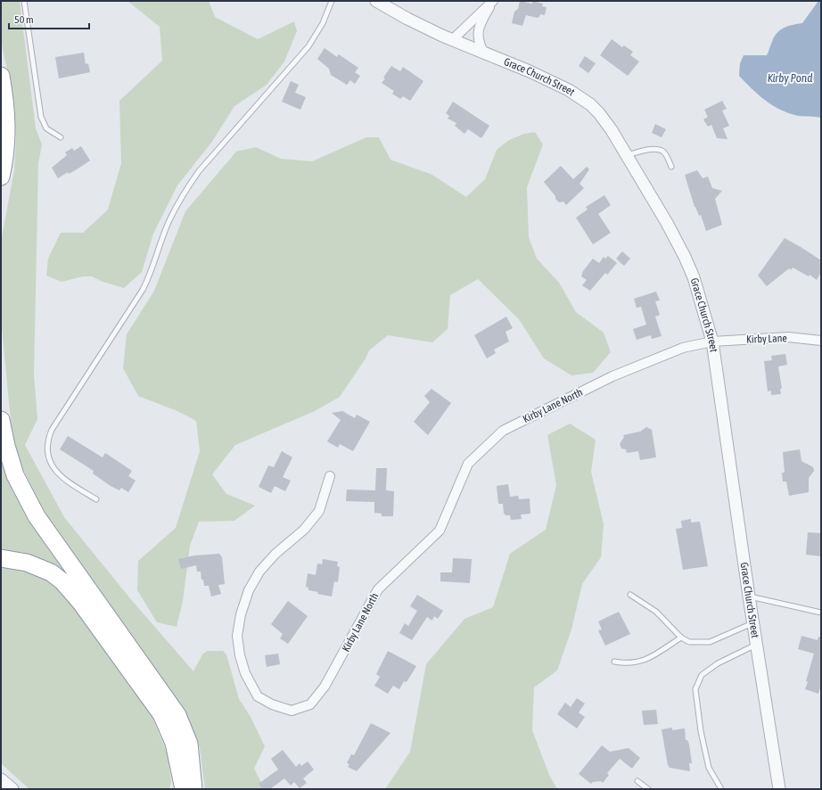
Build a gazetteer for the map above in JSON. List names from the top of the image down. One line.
{"streets":{"street":["Grace Church Street","Kirby Lane","Kirby Lane North"]},"crossings":[["Grace Church Street","Kirby Lane"],["Grace Church Street","Kirby Lane North"],["Kirby Lane","Kirby Lane North"]],"water":["Kirby Pond"],"scale_bar":"50 m"}
